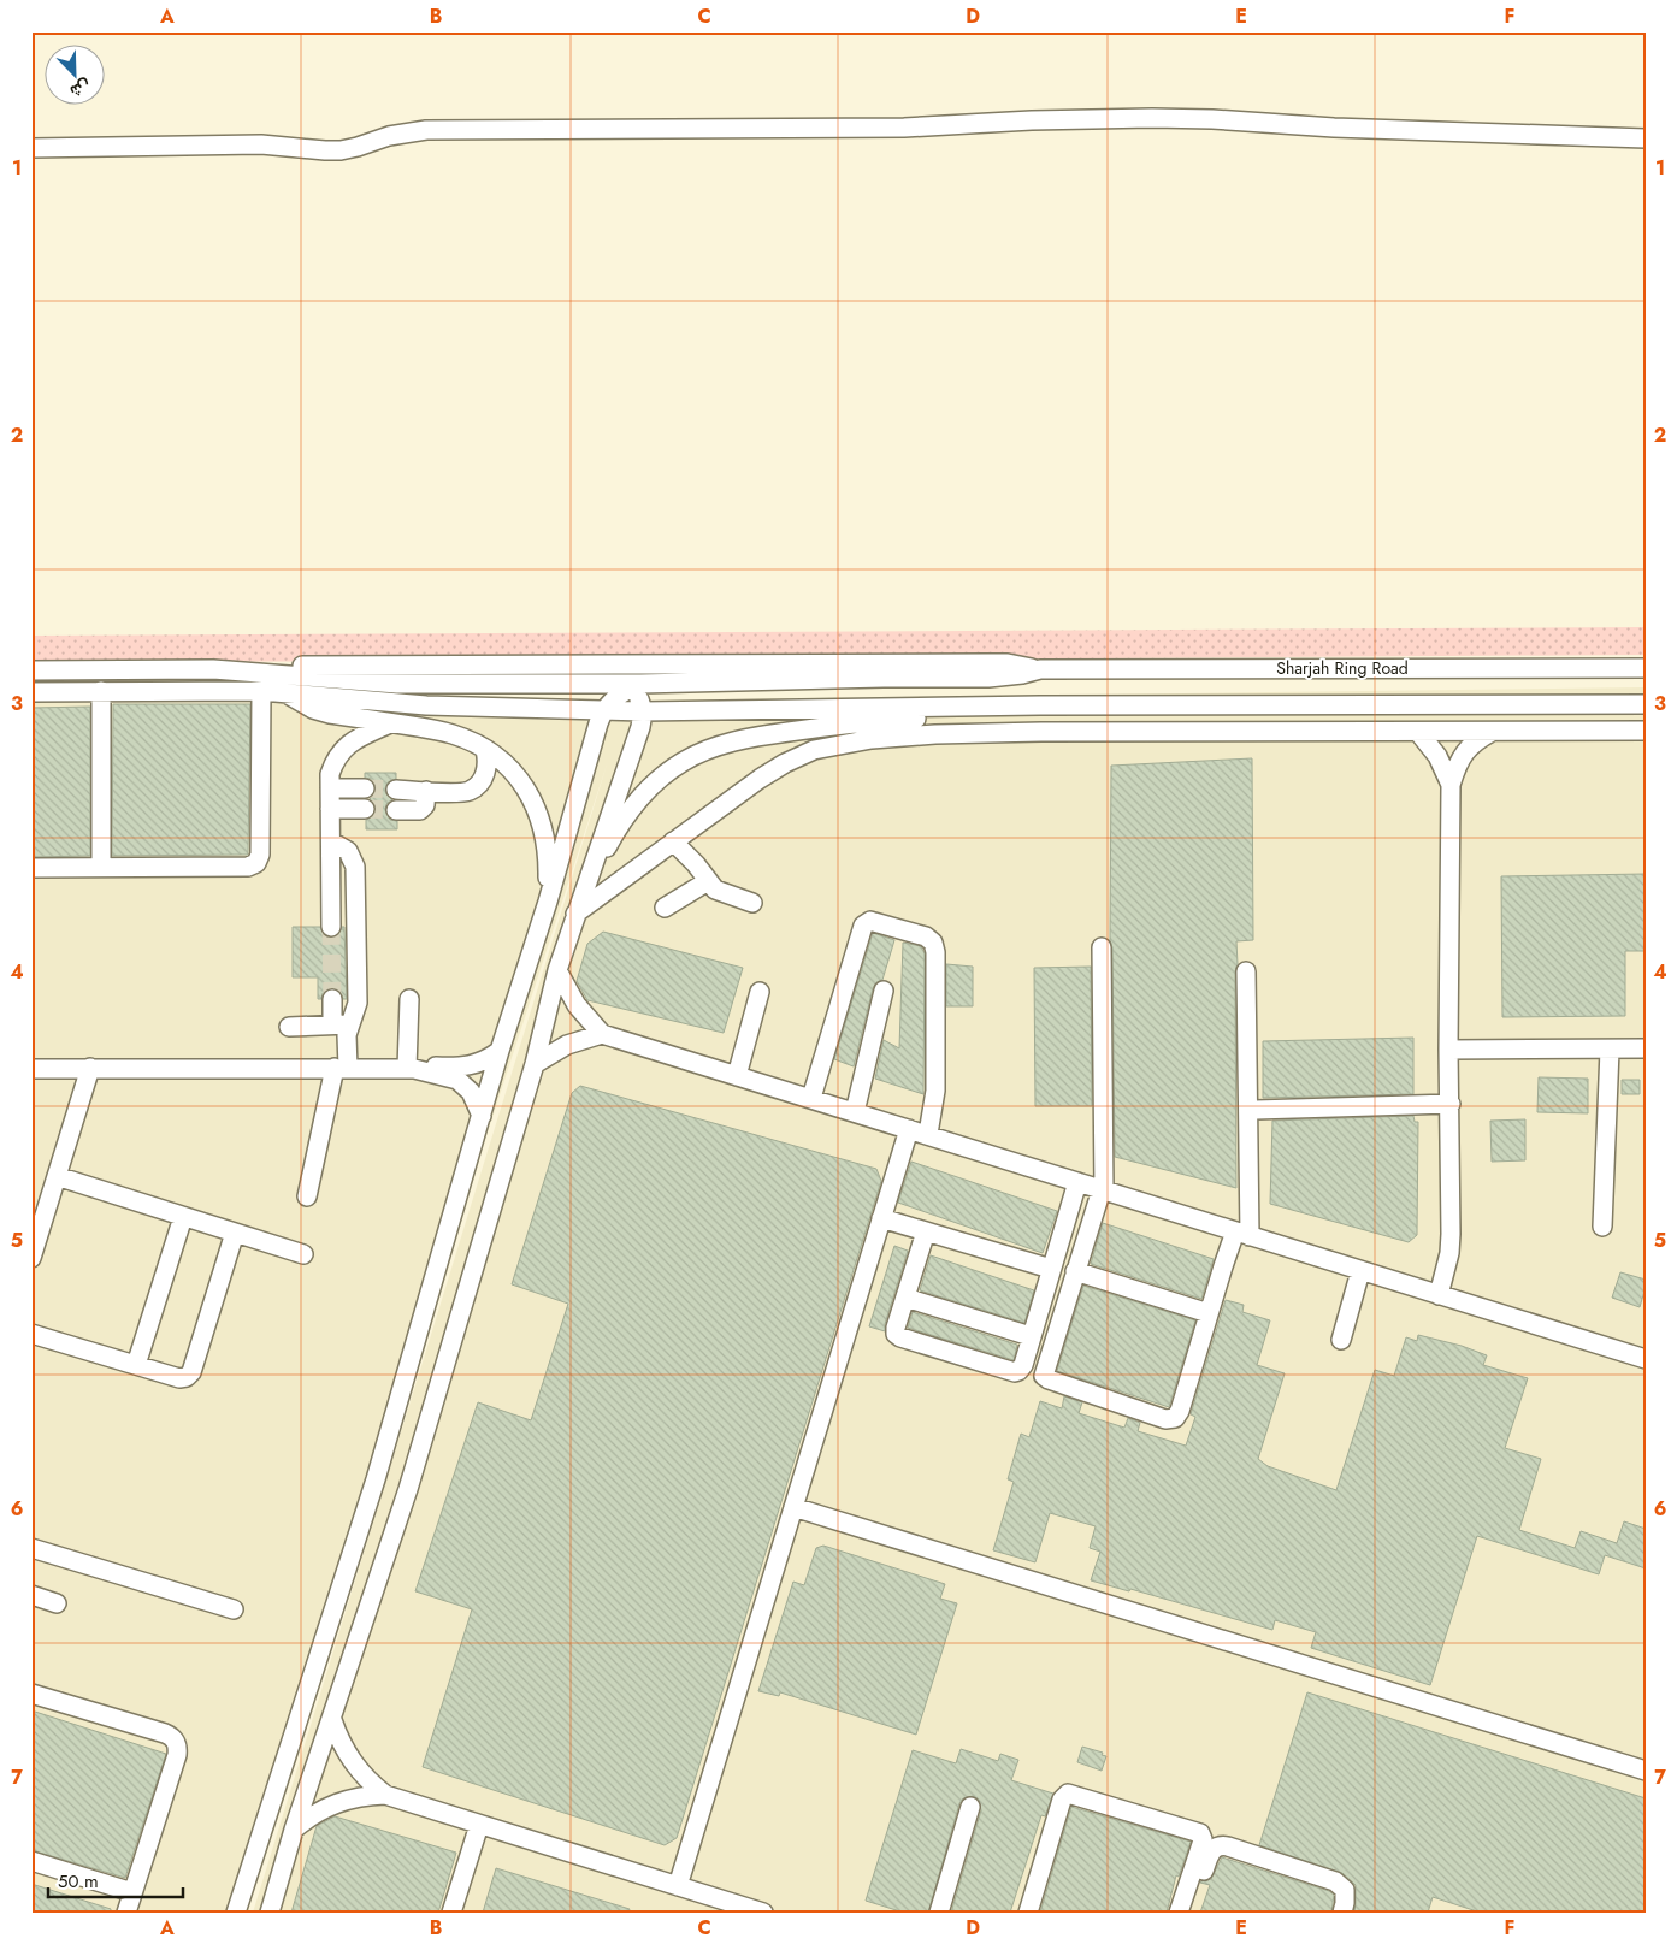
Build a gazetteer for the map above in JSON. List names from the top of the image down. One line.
{"streets":{"street":["Sharjah Ring Road"]},"scale_bar":"50 m","north":"bottom right","grid":{"columns":["A","B","C","D","E","F"],"rows":["1","2","3","4","5","6","7"]}}
